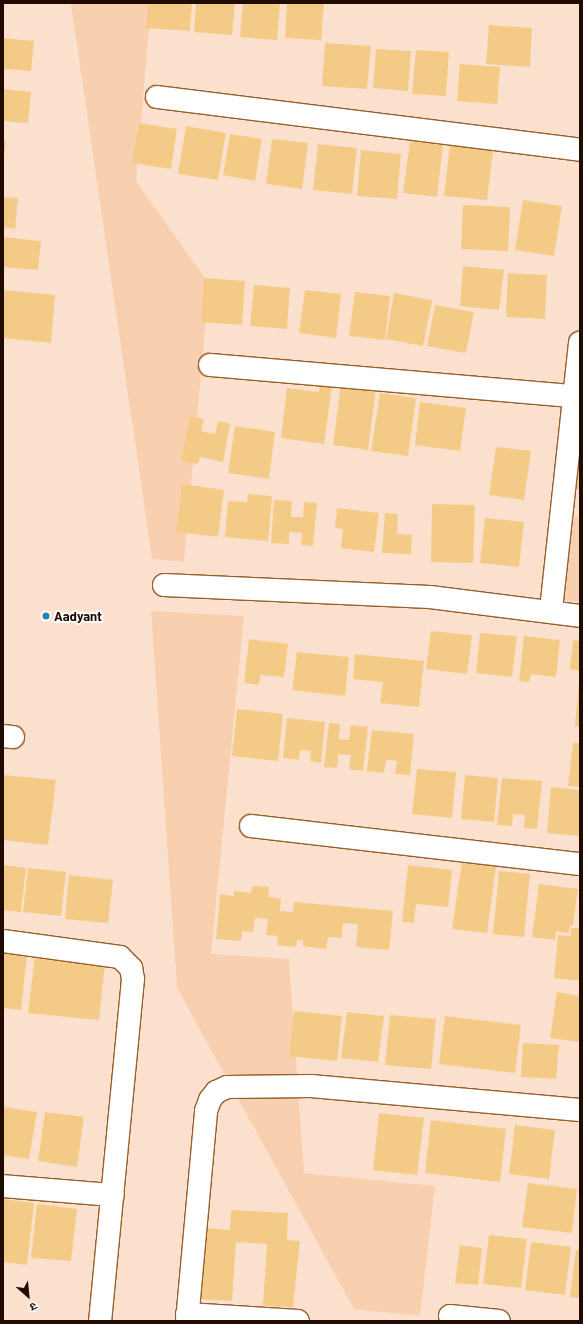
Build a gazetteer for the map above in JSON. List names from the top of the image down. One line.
{"places":["Aadyant"],"north":"bottom right"}
